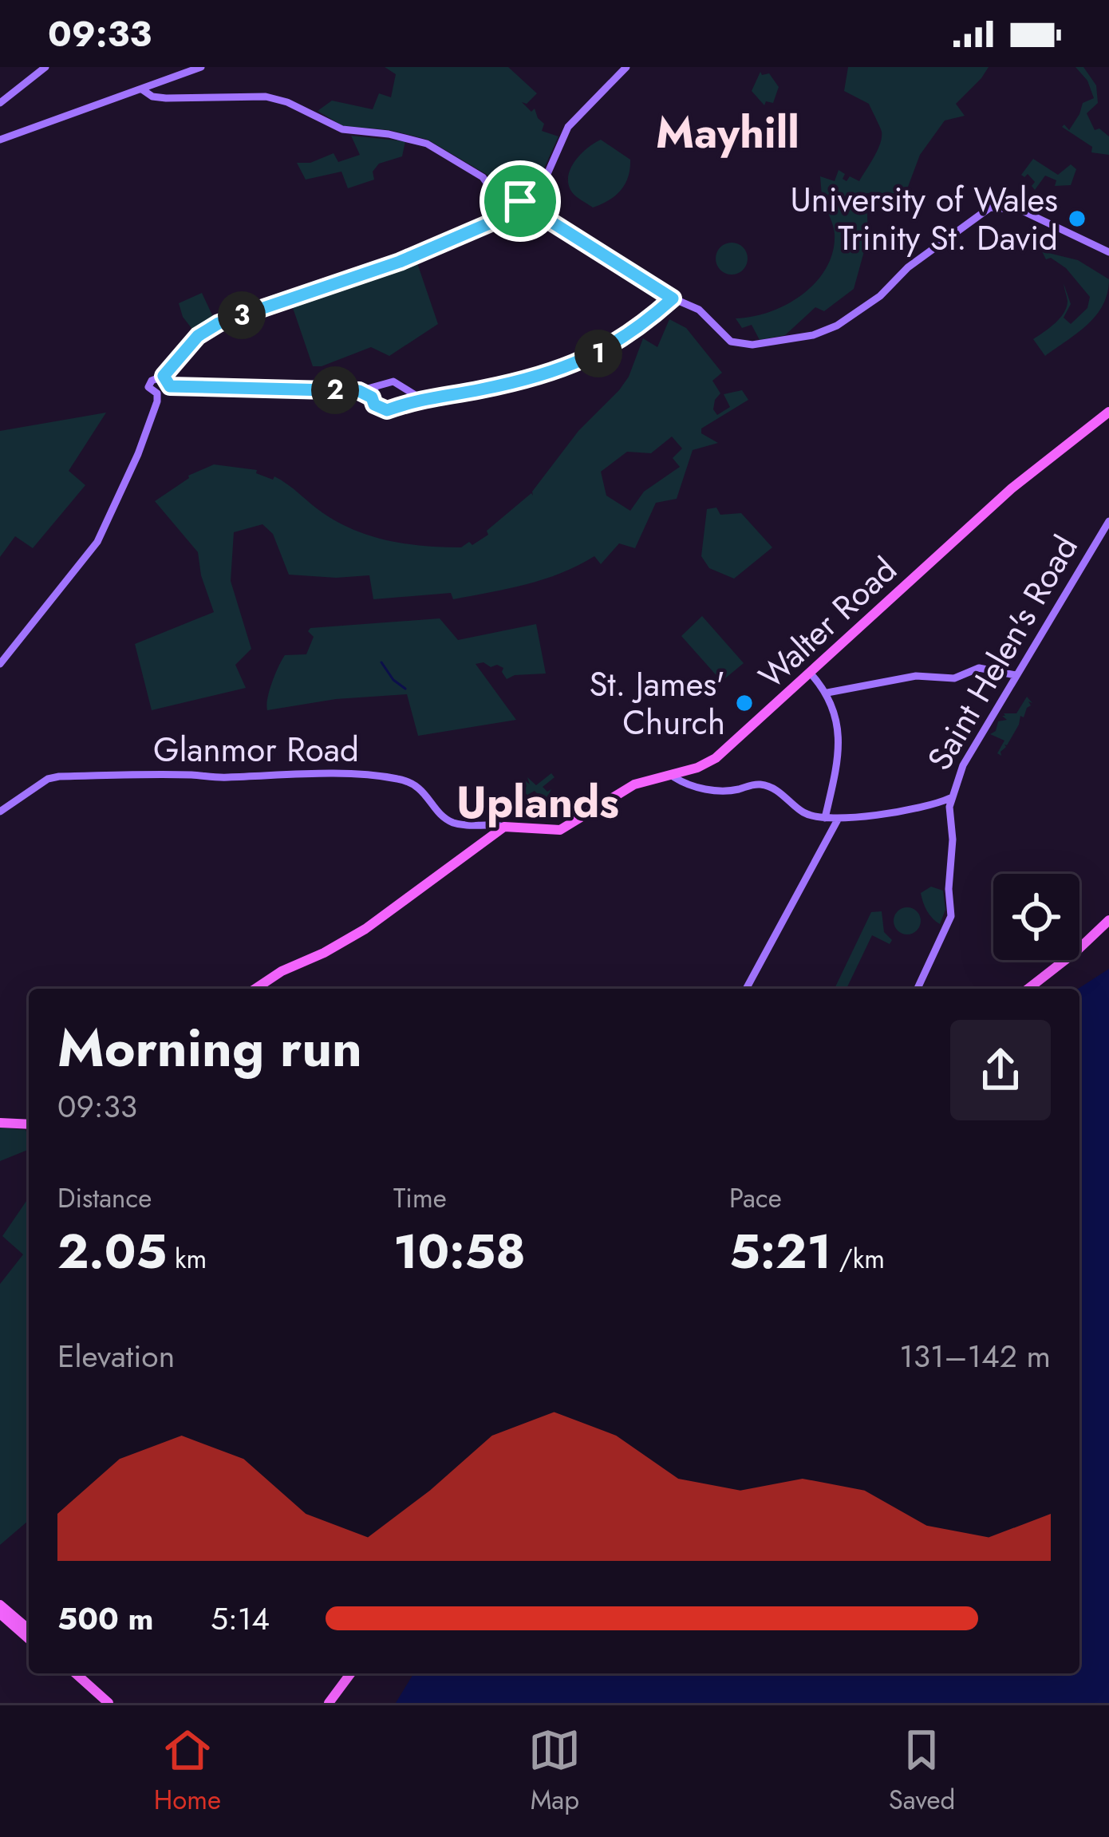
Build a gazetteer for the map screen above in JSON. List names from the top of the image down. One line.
{"streets":{"main road":["Walter Road"],"street":["Saint Helen's Road","Glanmor Road"]},"crossings":[["Walter Road","Glanmor Road"]],"districts":["Mayhill","Uplands"],"places":["University of Wales Trinity St. David","St. James' Church"],"page":{"status":"09:33","pins":["3","1","2"],"heading":["Morning run","09:33"],"stats":[["Distance","2.05 km"],["Time","10:58"],["Pace","5:21 /km"]],"chart":["Elevation","131–142 m"],"list":[{"name":"500 m","note":"5:14"}],"tabs":["Home","Map","Saved"]}}
